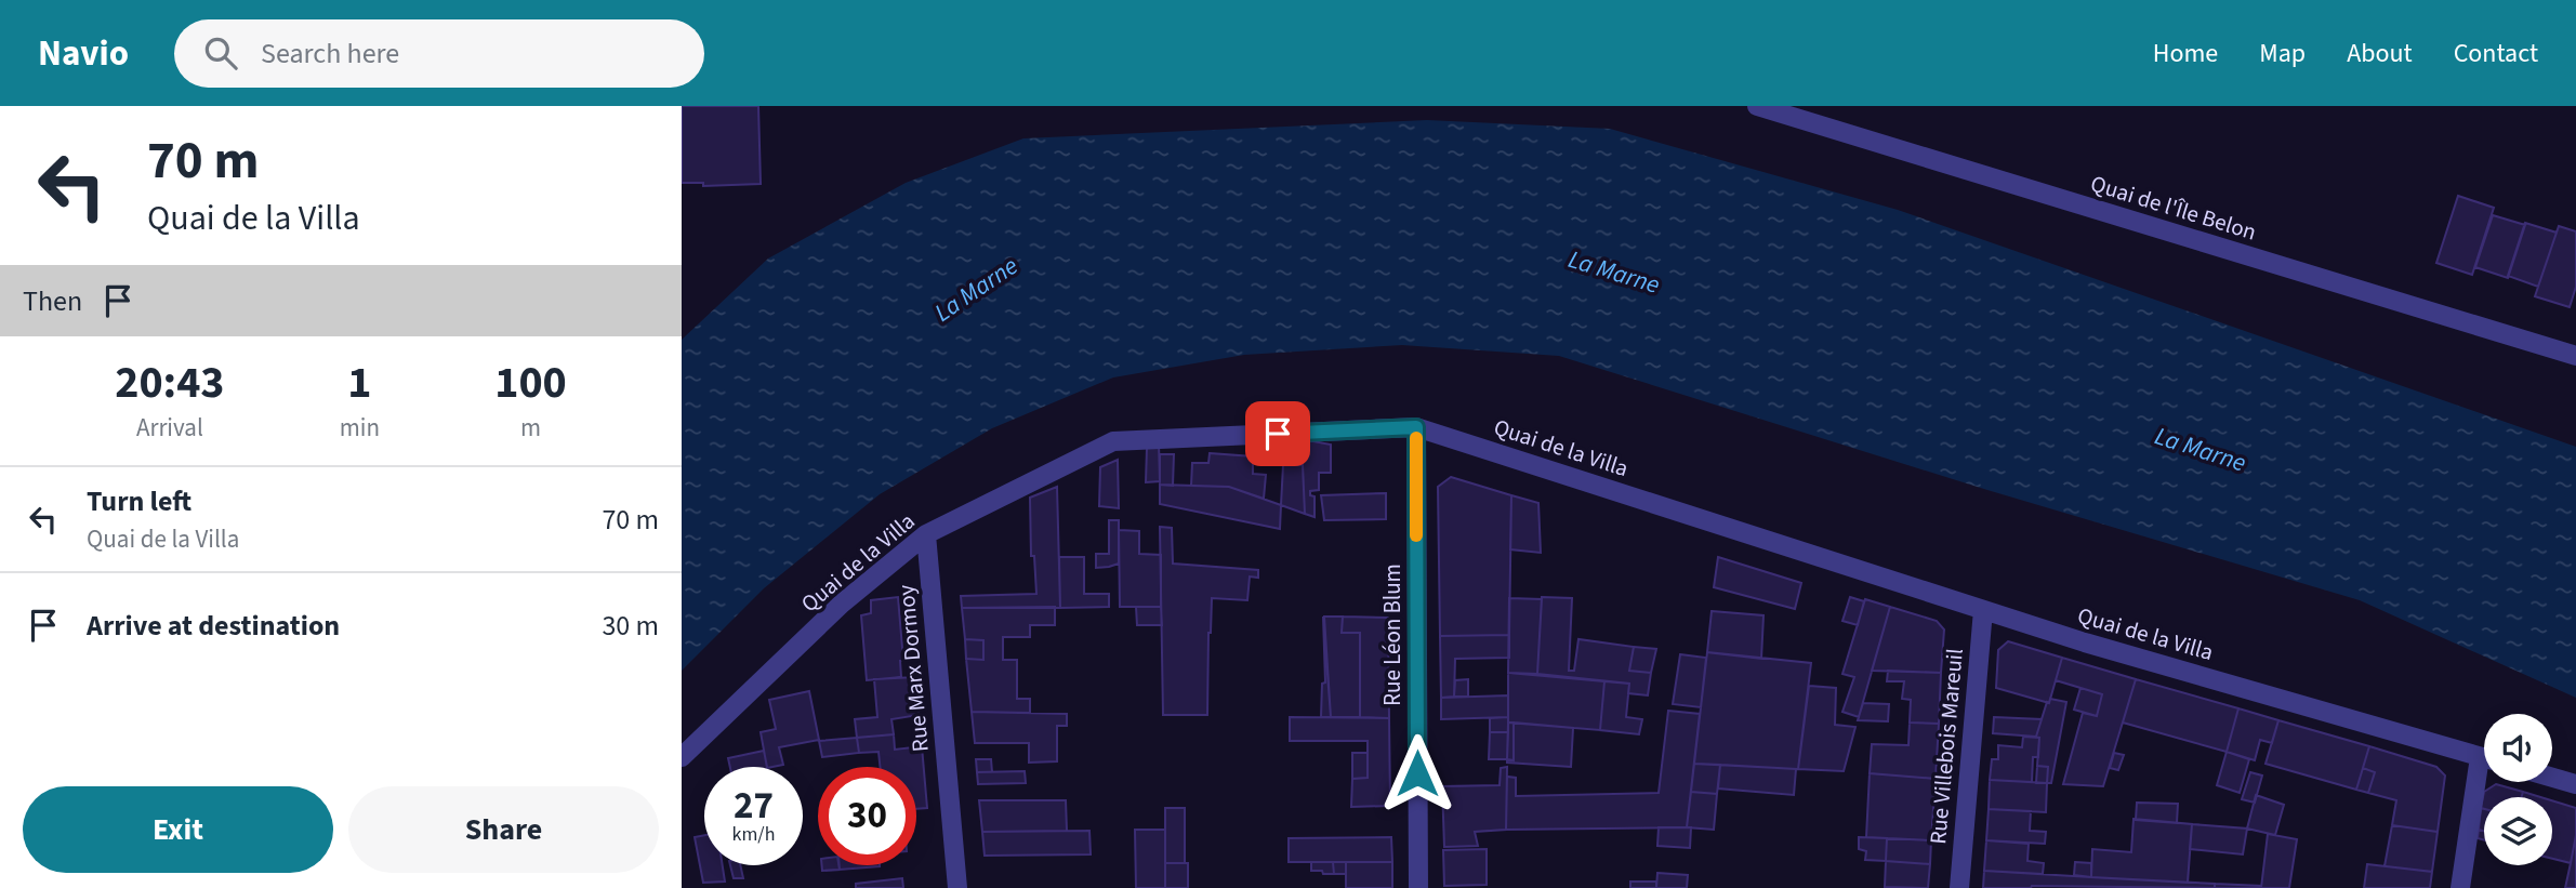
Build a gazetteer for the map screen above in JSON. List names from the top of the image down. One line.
{"streets":{"street":["Quai de l'Île Belon","Quai de la Villa","Rue Léon Blum","Rue Marx Dormoy","Rue Villebois Mareuil"]},"crossings":[["Quai de la Villa","Rue Léon Blum"],["Quai de la Villa","Rue Marx Dormoy"],["Quai de la Villa","Rue Villebois Mareuil"]],"water":["La Marne"],"page":{"header":"Navio","search":"Search here","nav":["Home","Map","About","Contact"],"turn":["70 m","Quai de la Villa"],"then":"Then","eta":["20:43","Arrival","1","min","100","m"],"list":[{"name":"Turn left","note":"Quai de la Villa","value":"70 m"},{"name":"Arrive at destination","value":"30 m"}],"speed":"27 km/h","limit":"30","buttons":["Exit","Share"]}}
